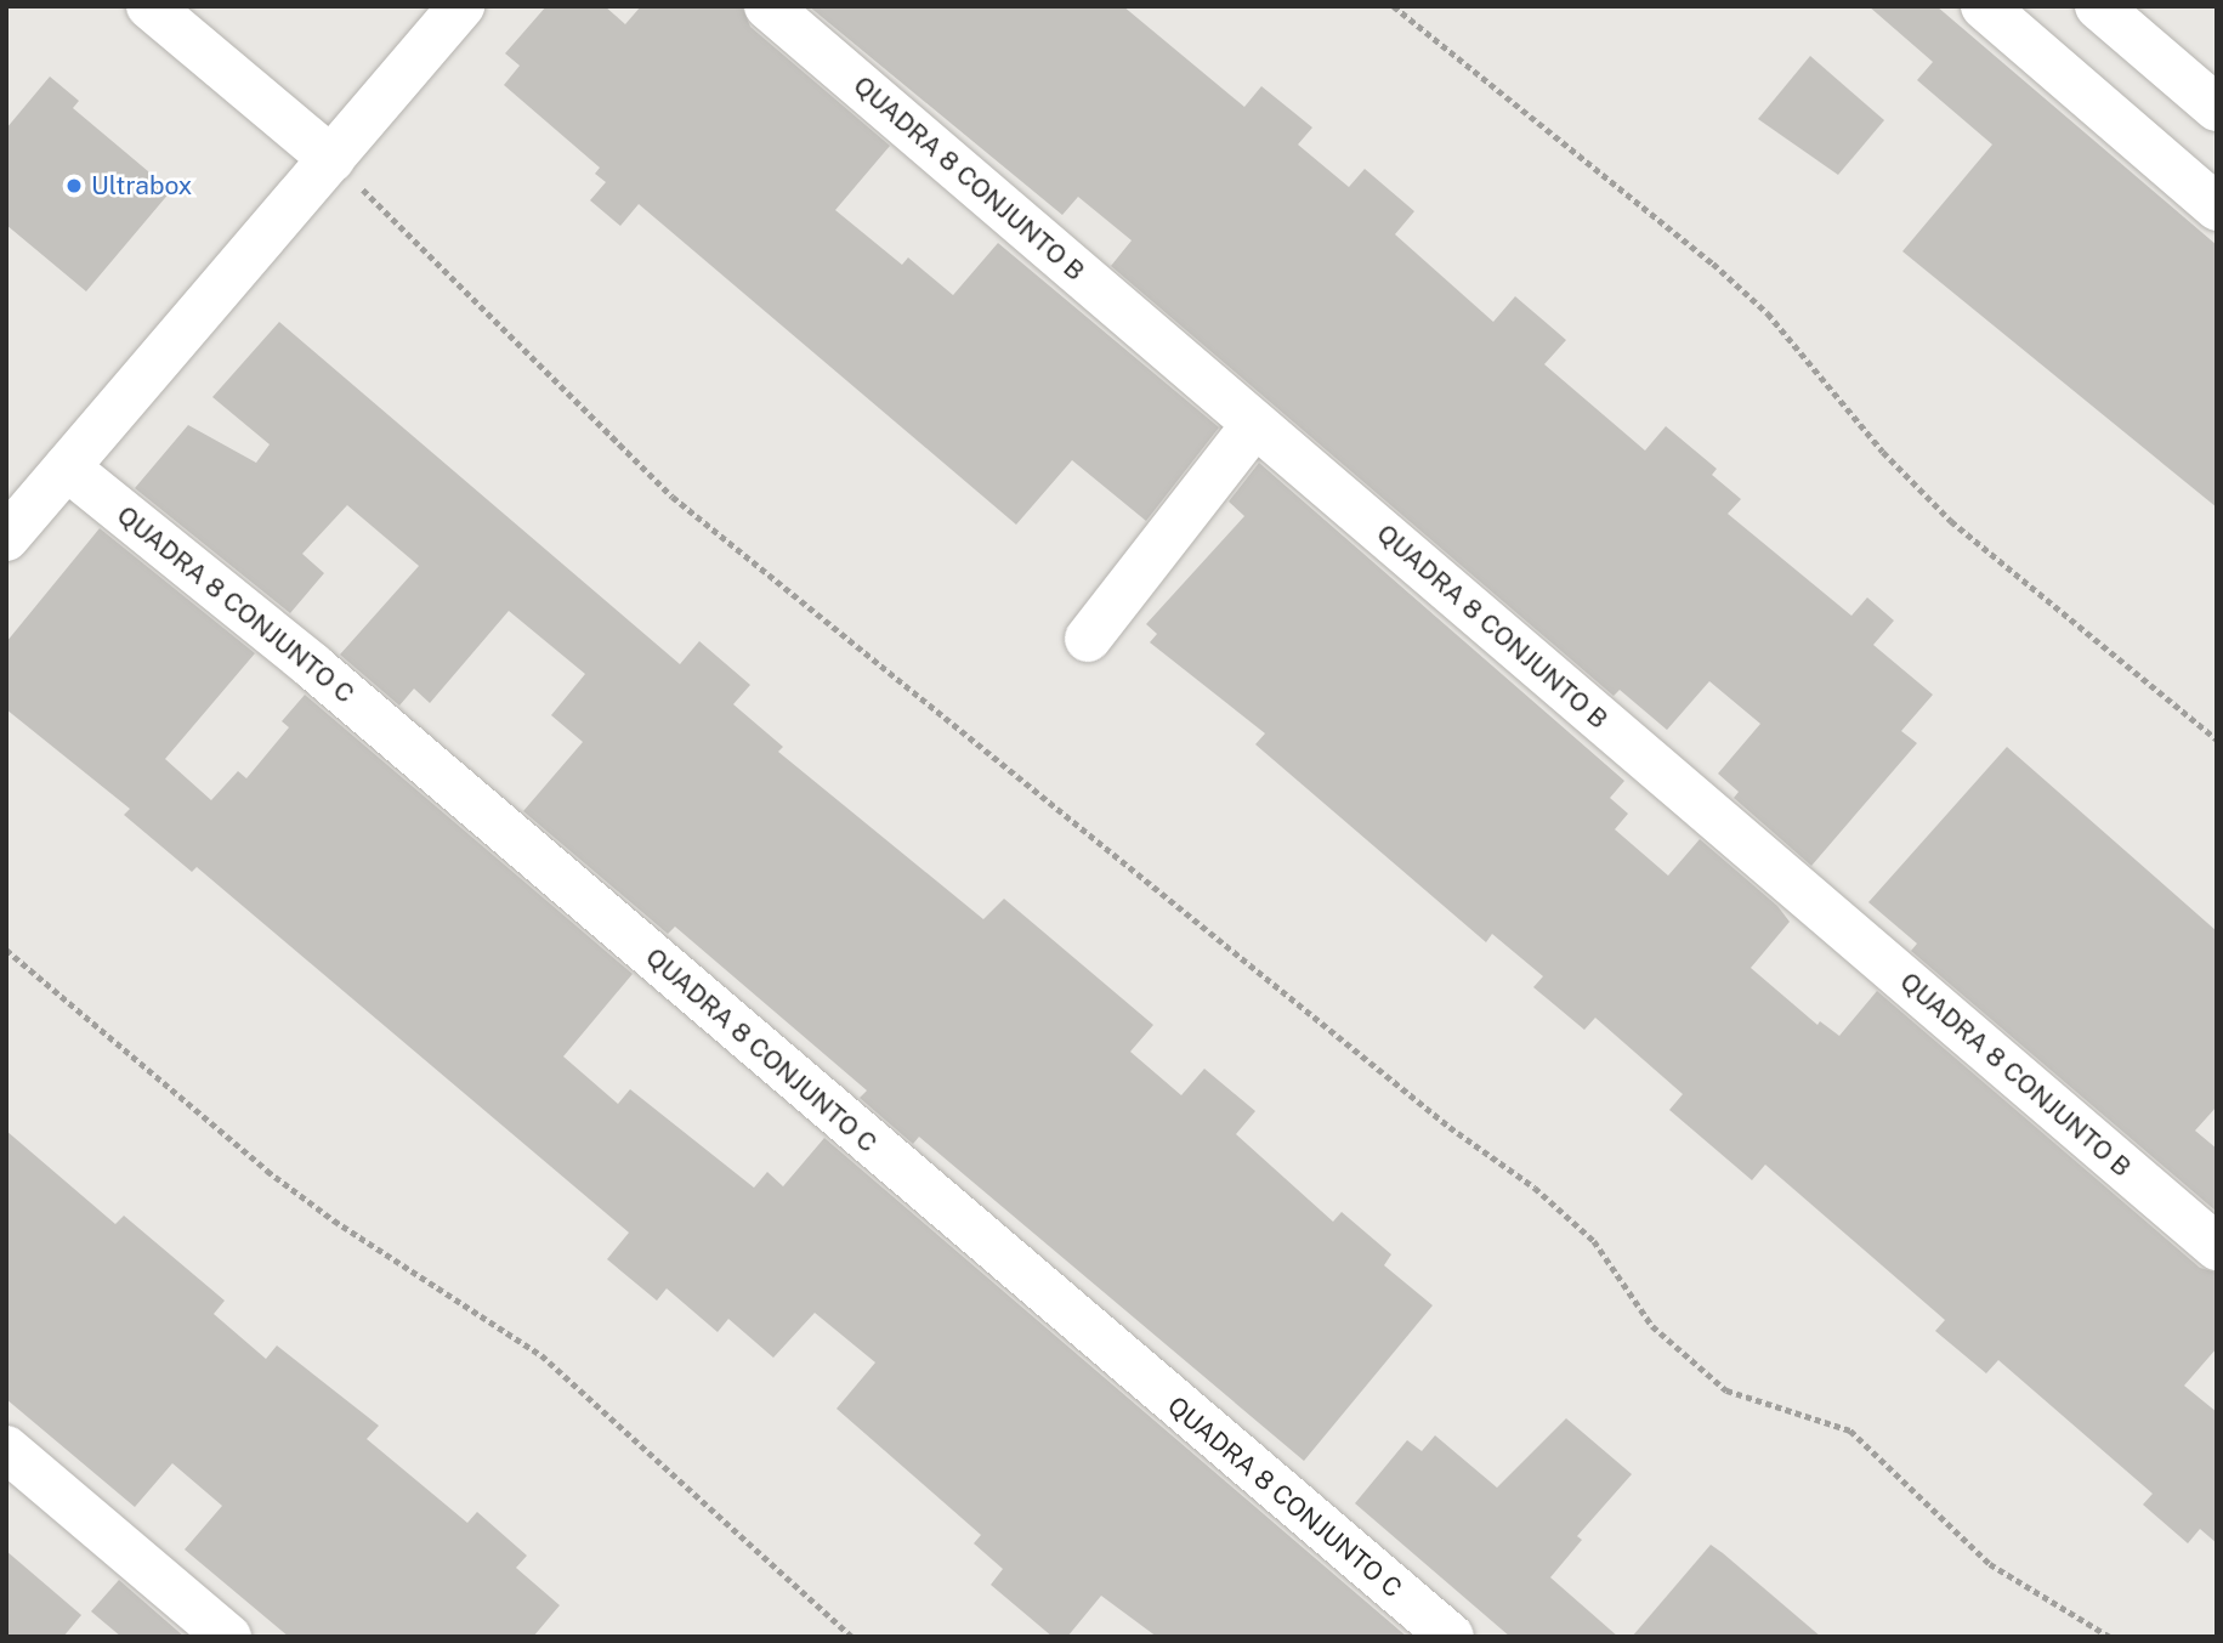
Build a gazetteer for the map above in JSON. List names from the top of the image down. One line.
{"streets":{"street":["QUADRA 8 CONJUNTO B","QUADRA 8 CONJUNTO C"]},"places":["Ultrabox"]}
